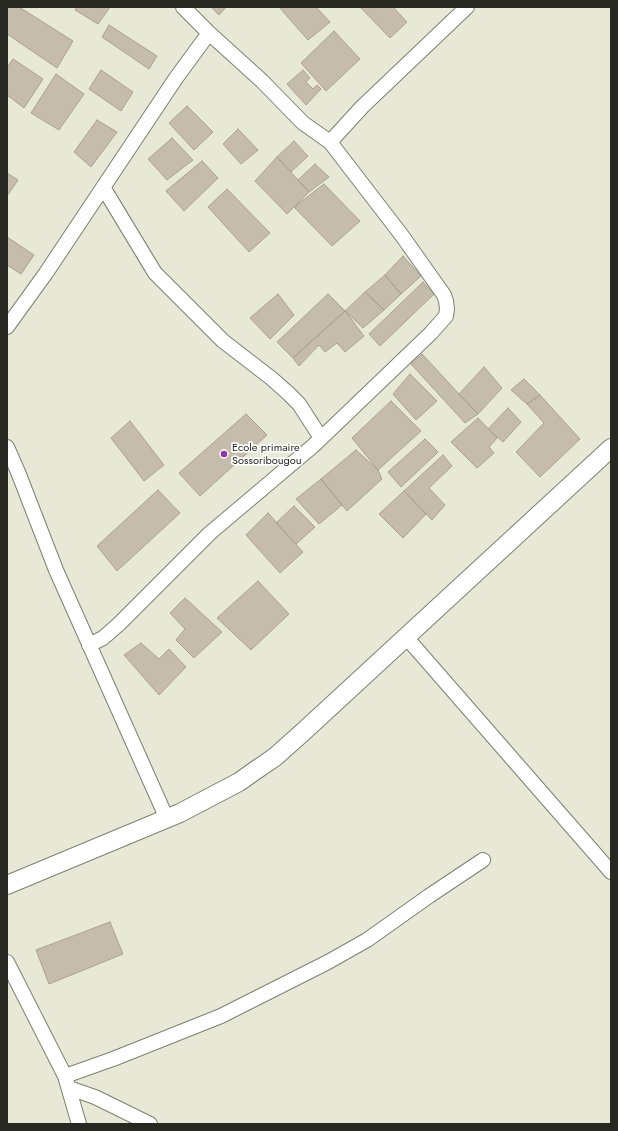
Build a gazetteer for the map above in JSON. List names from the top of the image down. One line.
{"places":["Ecole primaire Sossoribougou"]}
